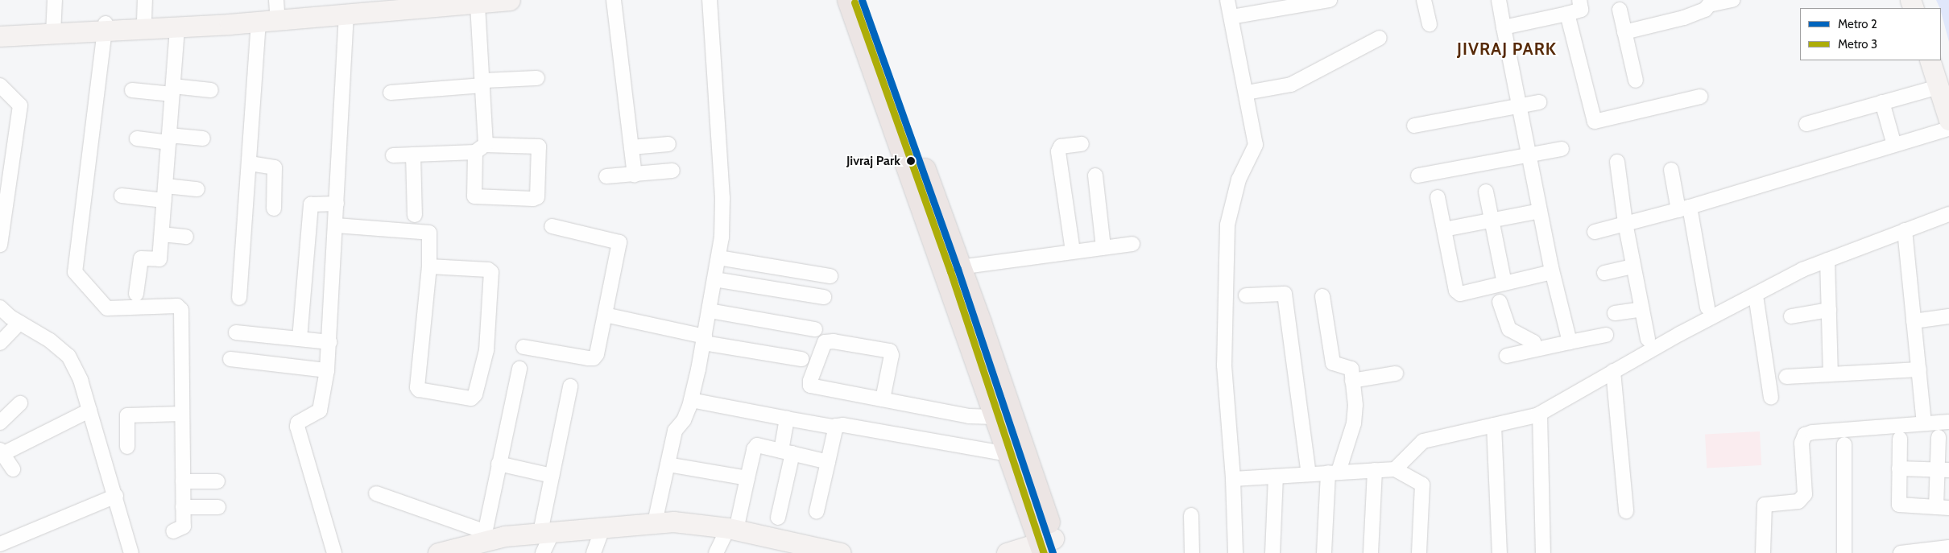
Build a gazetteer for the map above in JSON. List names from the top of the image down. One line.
{"districts":["JIVRAJ PARK"],"places":["Jivraj Park"],"lines":["metro line 2","metro line 3"],"legend":["Metro 2","Metro 3"]}
